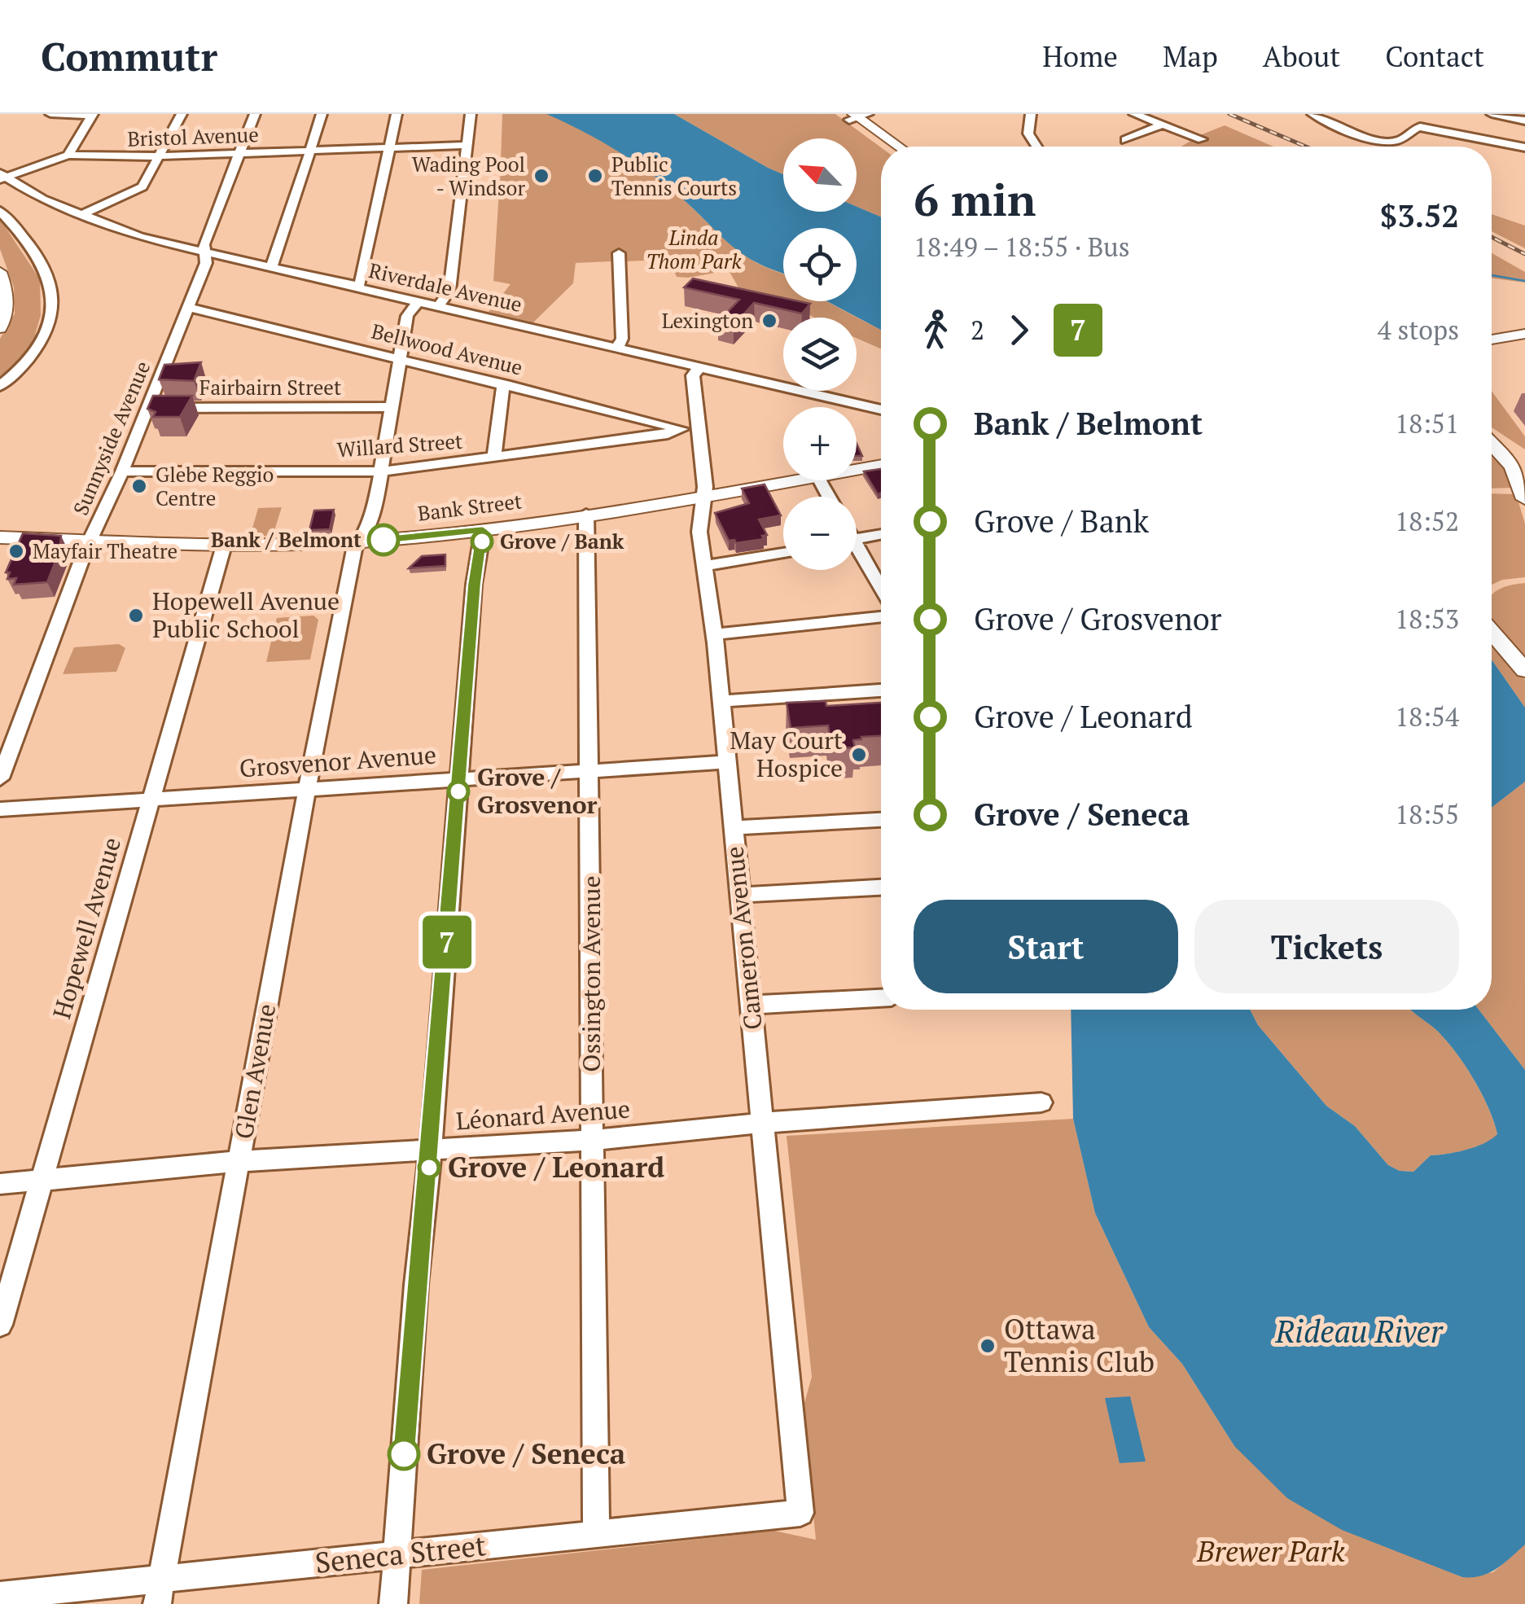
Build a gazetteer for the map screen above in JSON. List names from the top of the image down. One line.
{"streets":{"main road":["Bank Street"],"street":["Bristol Avenue","Riverdale Avenue","Bellwood Avenue","Fairbairn Street","Sunnyside Avenue","Willard Street","Grosvenor Avenue","Hopewell Avenue","Cameron Avenue","Ossington Avenue","Glen Avenue","Léonard Avenue","Seneca Street"]},"crossings":[["Bristol Avenue","Sunnyside Avenue"],["Riverdale Avenue","Sunnyside Avenue"],["Riverdale Avenue","Cameron Avenue"],["Riverdale Avenue","Glen Avenue"],["Bellwood Avenue","Sunnyside Avenue"],["Bellwood Avenue","Willard Street"],["Bellwood Avenue","Cameron Avenue"],["Bellwood Avenue","Glen Avenue"],["Fairbairn Street","Sunnyside Avenue"],["Fairbairn Street","Glen Avenue"],["Sunnyside Avenue","Willard Street"],["Sunnyside Avenue","Bank Street"],["Willard Street","Glen Avenue"],["Bank Street","Hopewell Avenue"],["Bank Street","Cameron Avenue"],["Bank Street","Ossington Avenue"],["Bank Street","Glen Avenue"],["Grosvenor Avenue","Hopewell Avenue"],["Grosvenor Avenue","Cameron Avenue"],["Grosvenor Avenue","Ossington Avenue"],["Grosvenor Avenue","Glen Avenue"],["Hopewell Avenue","Léonard Avenue"],["Cameron Avenue","Léonard Avenue"],["Cameron Avenue","Seneca Street"],["Ossington Avenue","Léonard Avenue"],["Ossington Avenue","Seneca Street"],["Glen Avenue","Léonard Avenue"],["Glen Avenue","Seneca Street"]],"water":["Rideau River"],"parks":["Linda Thom Park","Brewer Park"],"places":["Wading Pool - Windsor","Public Tennis Courts","Lexington","Glebe Reggio Centre","Bank / Belmont","Grove / Bank","Mayfair Theatre","Hopewell Avenue Public School","May Court Hospice","Grove / Grosvenor","Grove / Leonard","Ottawa Tennis Club","Grove / Seneca"],"lines":["bus line 7"],"north":"top left","page":{"header":"Commutr","nav":["Home","Map","About","Contact"],"on_map":"7","map_buttons":["+","−"],"heading":["6 min","18:49 – 18:55 · Bus","$3.52"],"legs":["2","7","4 stops"],"list":[{"name":"Bank / Belmont","value":"18:51"},{"name":"Grove / Bank","value":"18:52"},{"name":"Grove / Grosvenor","value":"18:53"},{"name":"Grove / Leonard","value":"18:54"},{"name":"Grove / Seneca","value":"18:55"}],"buttons":["Start","Tickets"]}}
